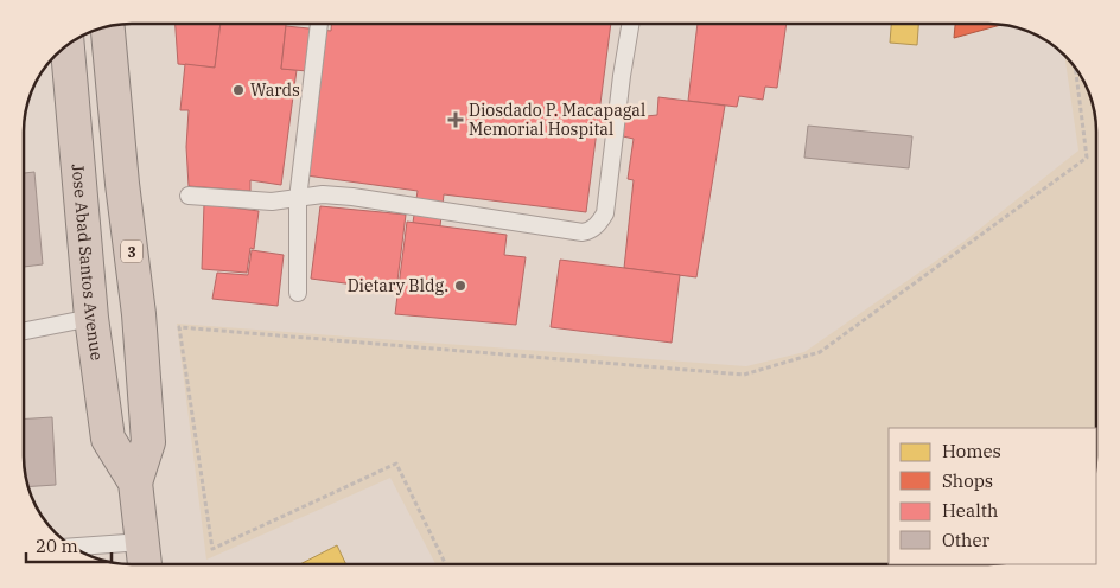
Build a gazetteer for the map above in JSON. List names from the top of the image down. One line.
{"streets":{"highway":["3","Jose Abad Santos Avenue"]},"places":{"other":["Wards","Dietary Bldg."],"health":["Diosdado P. Macapagal Memorial Hospital"]},"legend":["Homes","Shops","Health","Other"],"scale_bar":"20 m"}
